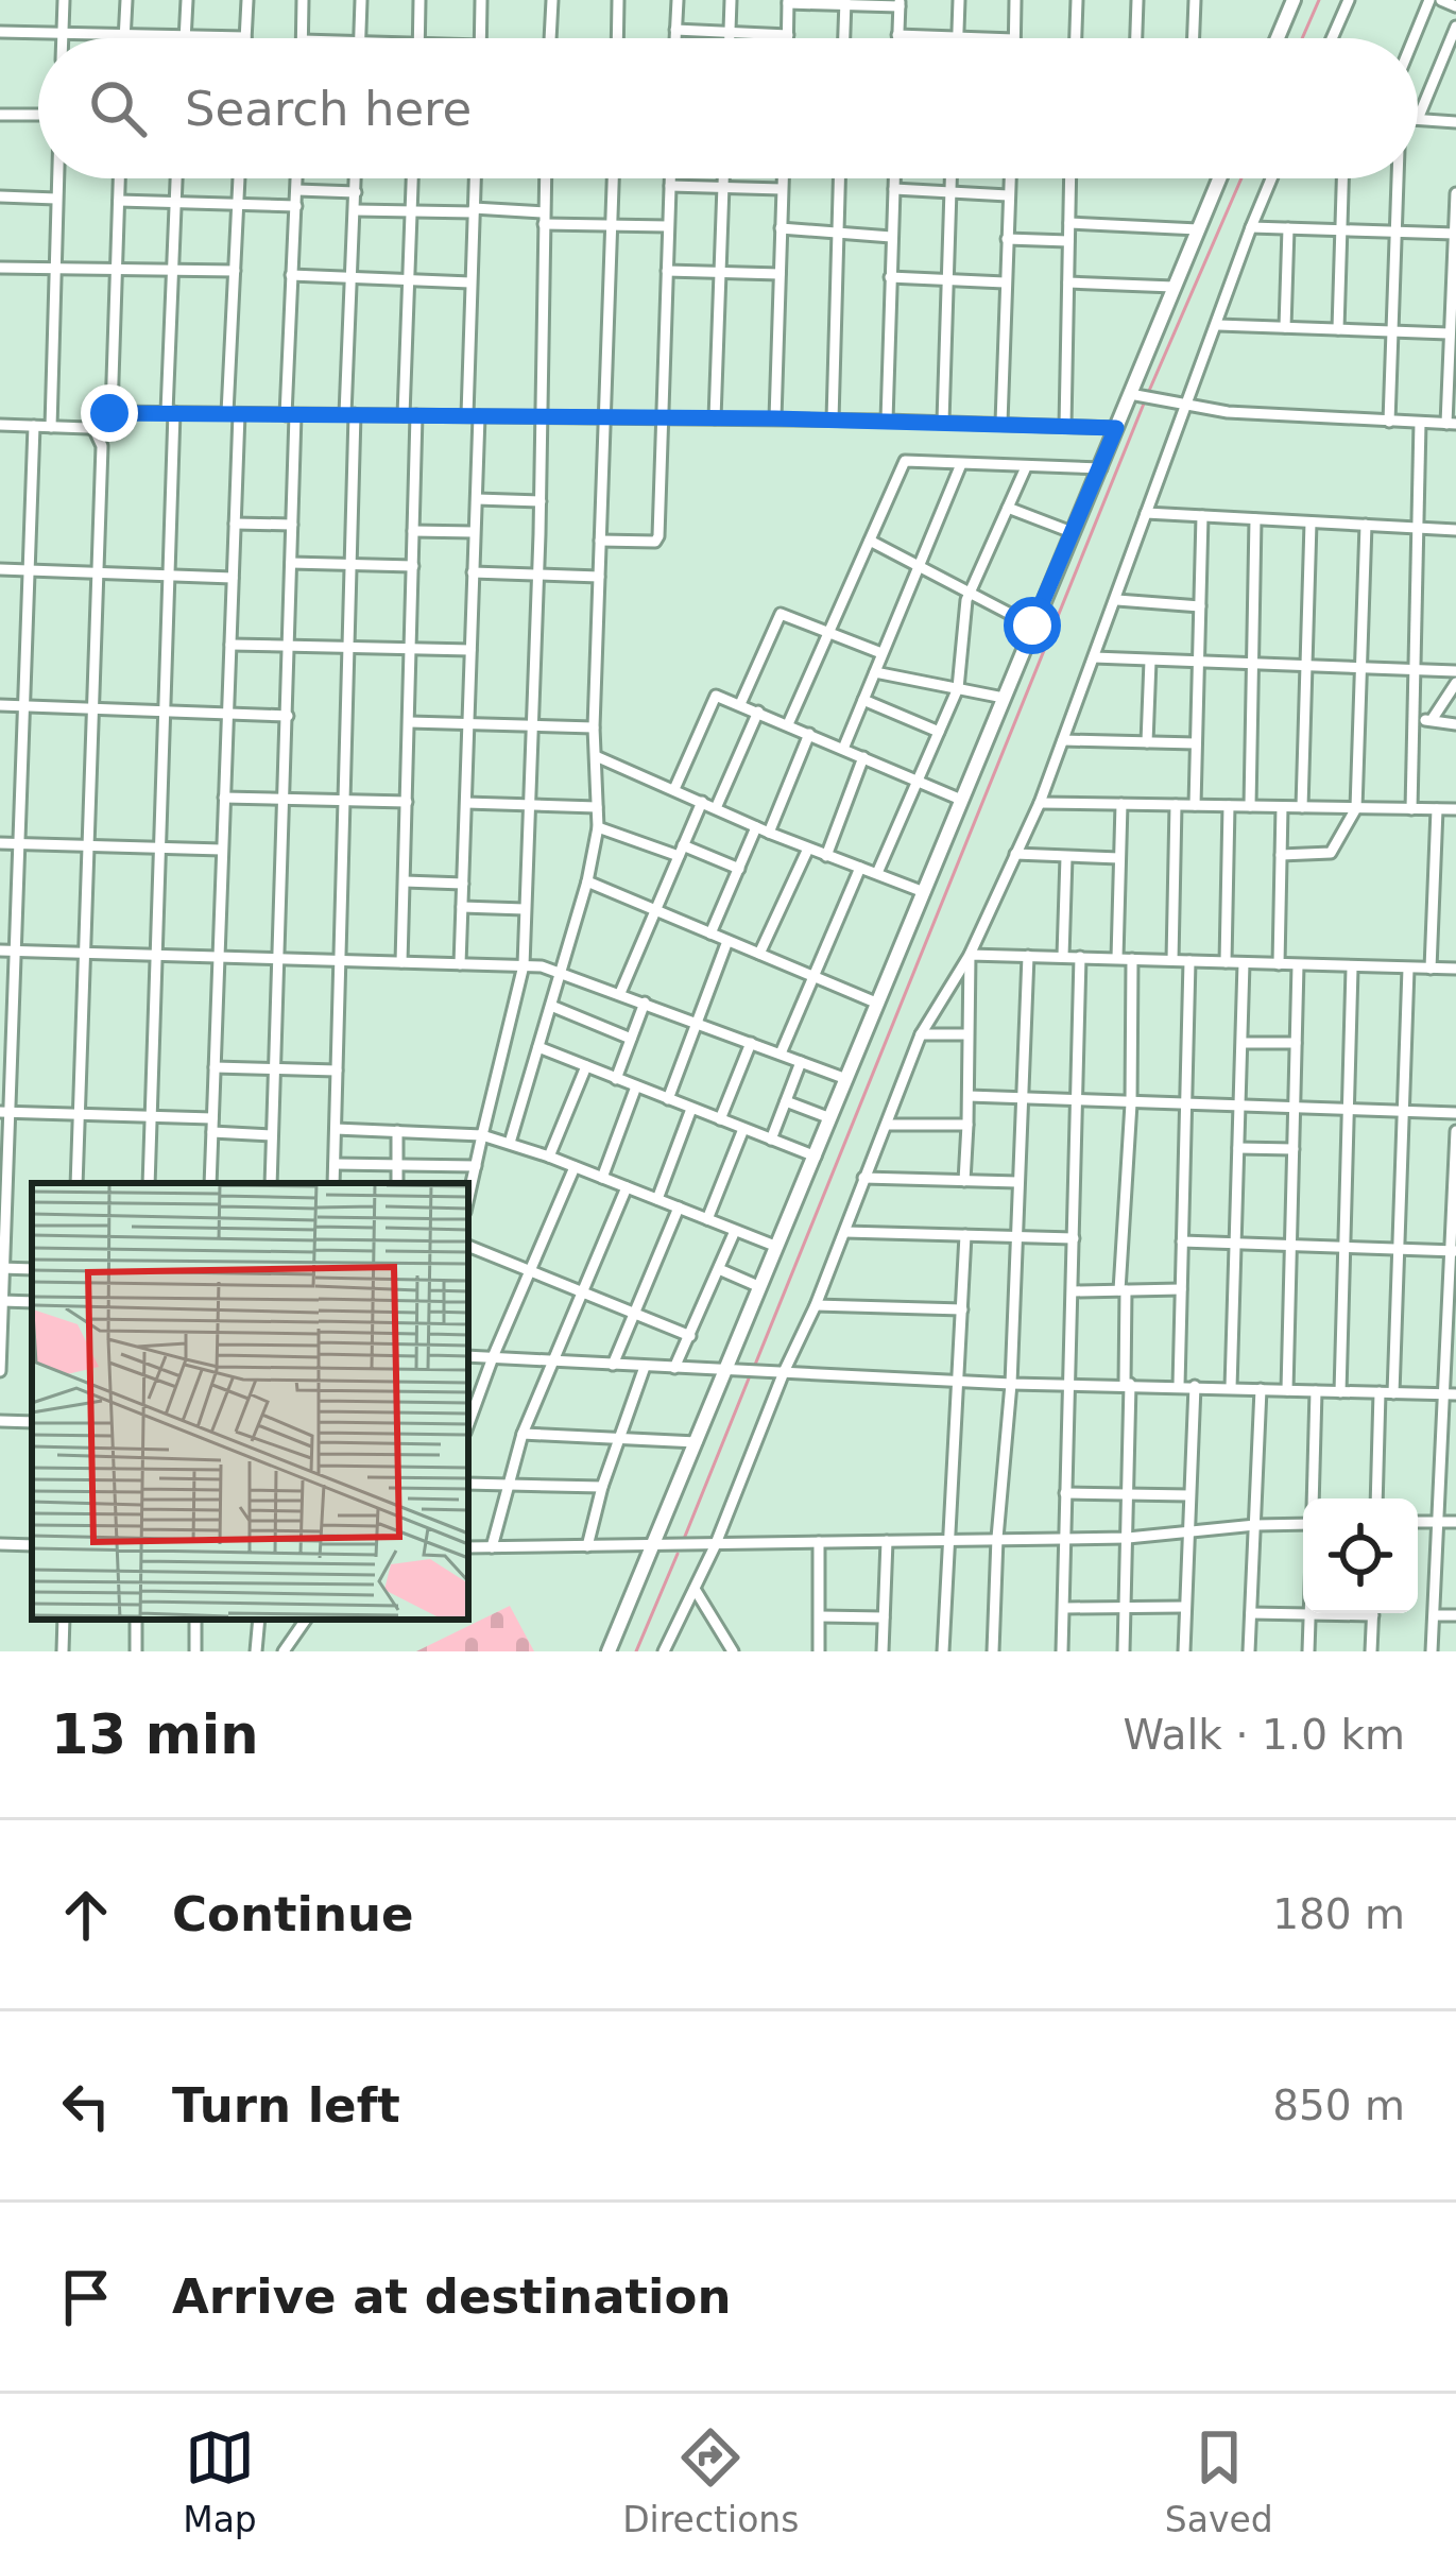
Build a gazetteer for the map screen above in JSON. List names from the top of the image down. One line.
{"page":{"search":"Search here","heading":["13 min","Walk · 1.0 km"],"list":[["Continue","180 m"],["Turn left","850 m"],"Arrive at destination"],"nav":["Map","Directions","Saved"]}}
